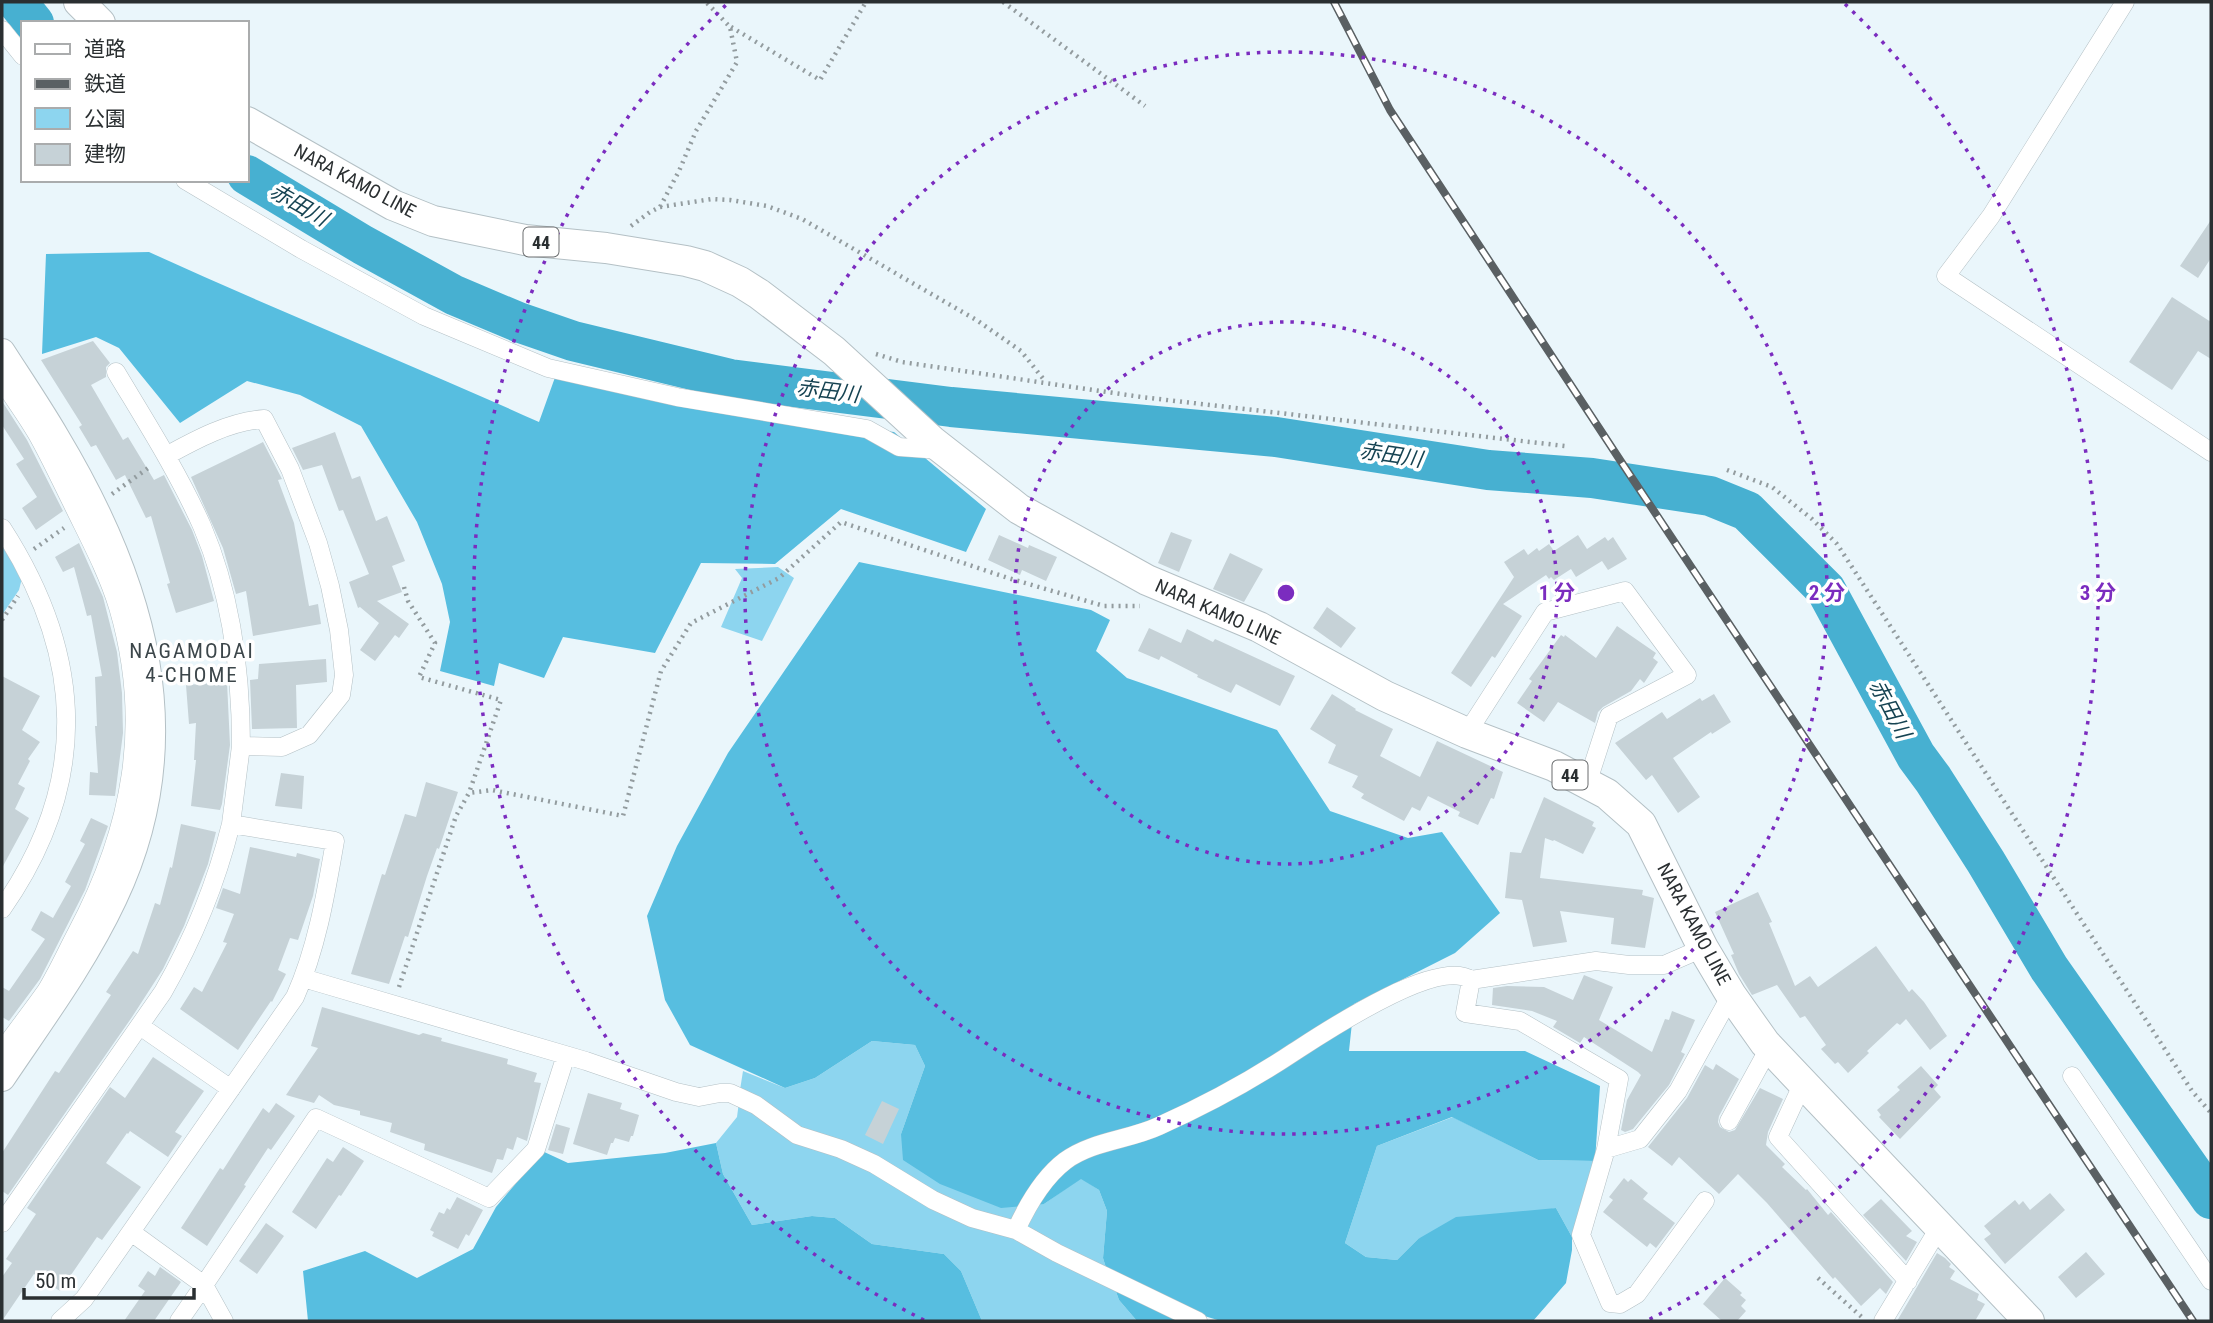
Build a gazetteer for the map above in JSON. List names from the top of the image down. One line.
{"streets":{"main road":["NARA KAMO LINE","44"]},"districts":["NAGAMODAI 4-CHOME"],"water":["赤田川"],"legend":["道路","鉄道","公園","建物"],"scale_bar":"50 m","rings":["1 分","2 分","3 分"]}
